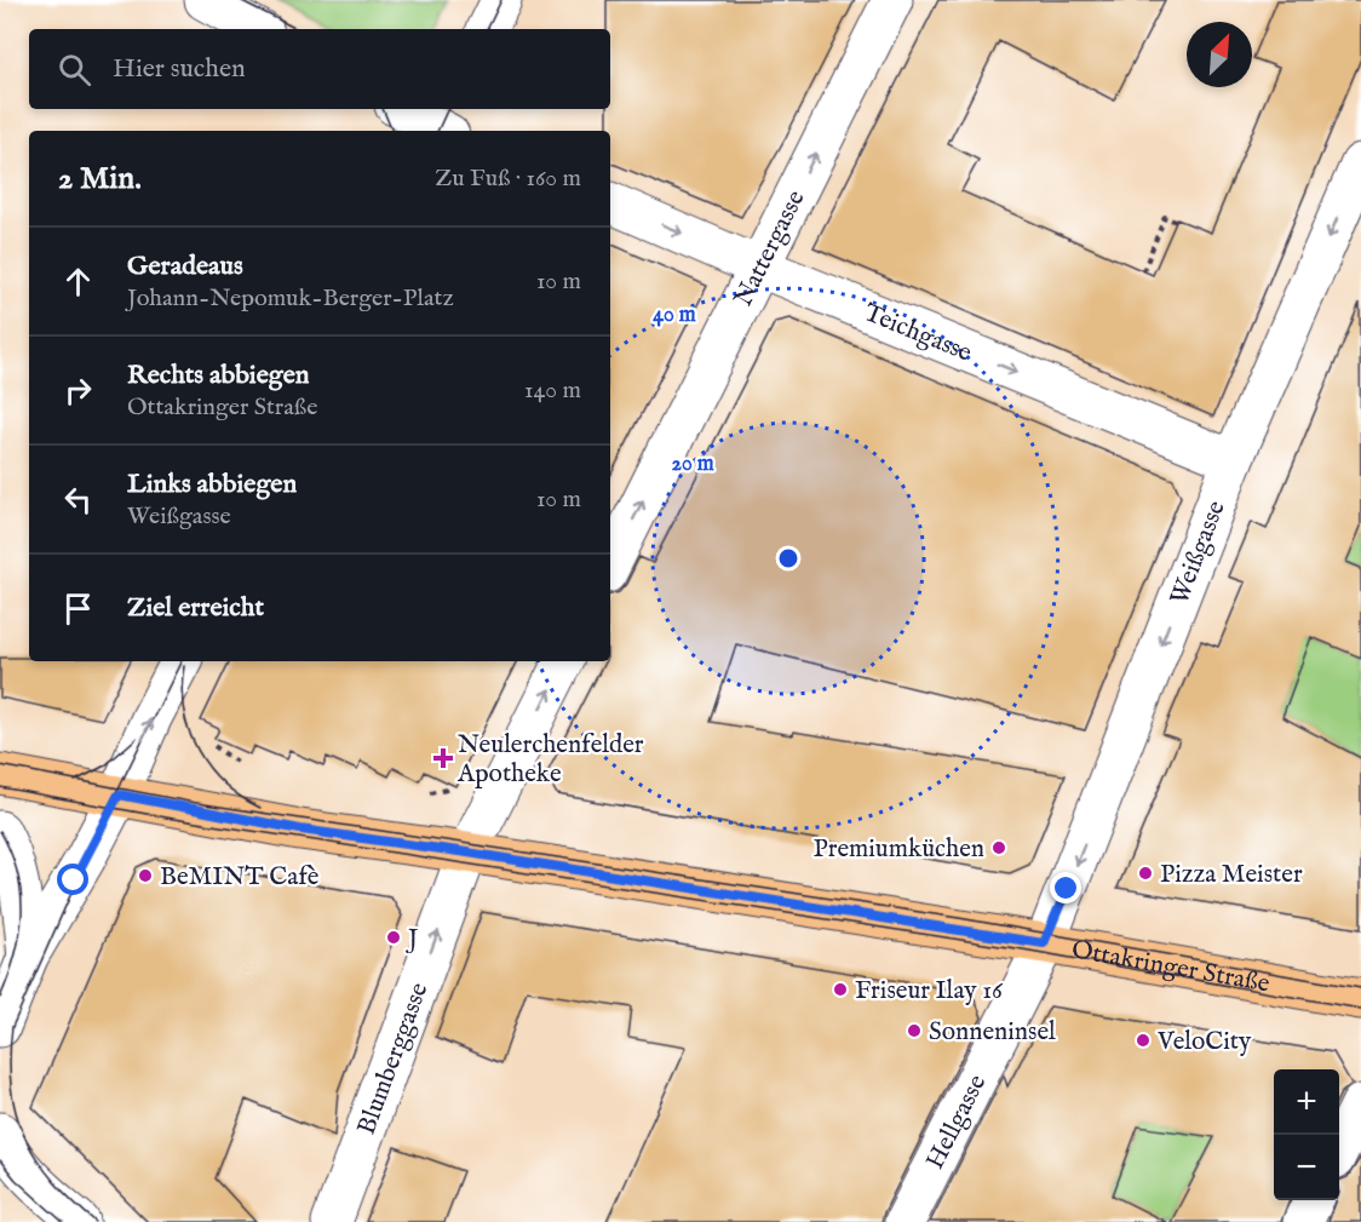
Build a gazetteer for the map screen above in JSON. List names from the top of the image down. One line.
{"streets":{"main road":["Ottakringer Straße"],"street":["Nattergasse","Teichgasse","Weißgasse","Blumberggasse","Hellgasse"]},"crossings":[["Nattergasse","Teichgasse"],["Teichgasse","Weißgasse"],["Weißgasse","Ottakringer Straße"],["Weißgasse","Hellgasse"],["Ottakringer Straße","Blumberggasse"],["Ottakringer Straße","Hellgasse"]],"one_way":["Nattergasse","Teichgasse","Weißgasse"],"places":{"health":["Neulerchenfelder Apotheke"],"other":["Premiumküchen","Pizza Meister","BeMINT Cafè","J","Friseur Ilay 16","Sonneninsel","VeloCity"]},"north":"top right","page":{"search":"Hier suchen","heading":["2 Min.","Zu Fuß · 160 m"],"list":[["Geradeaus","Johann-Nepomuk-Berger-Platz","10 m"],["Rechts abbiegen","Ottakringer Straße","140 m"],["Links abbiegen","Weißgasse","10 m"],"Ziel erreicht"],"map_buttons":["+","−"]},"rings":["40 m","20 m"]}
